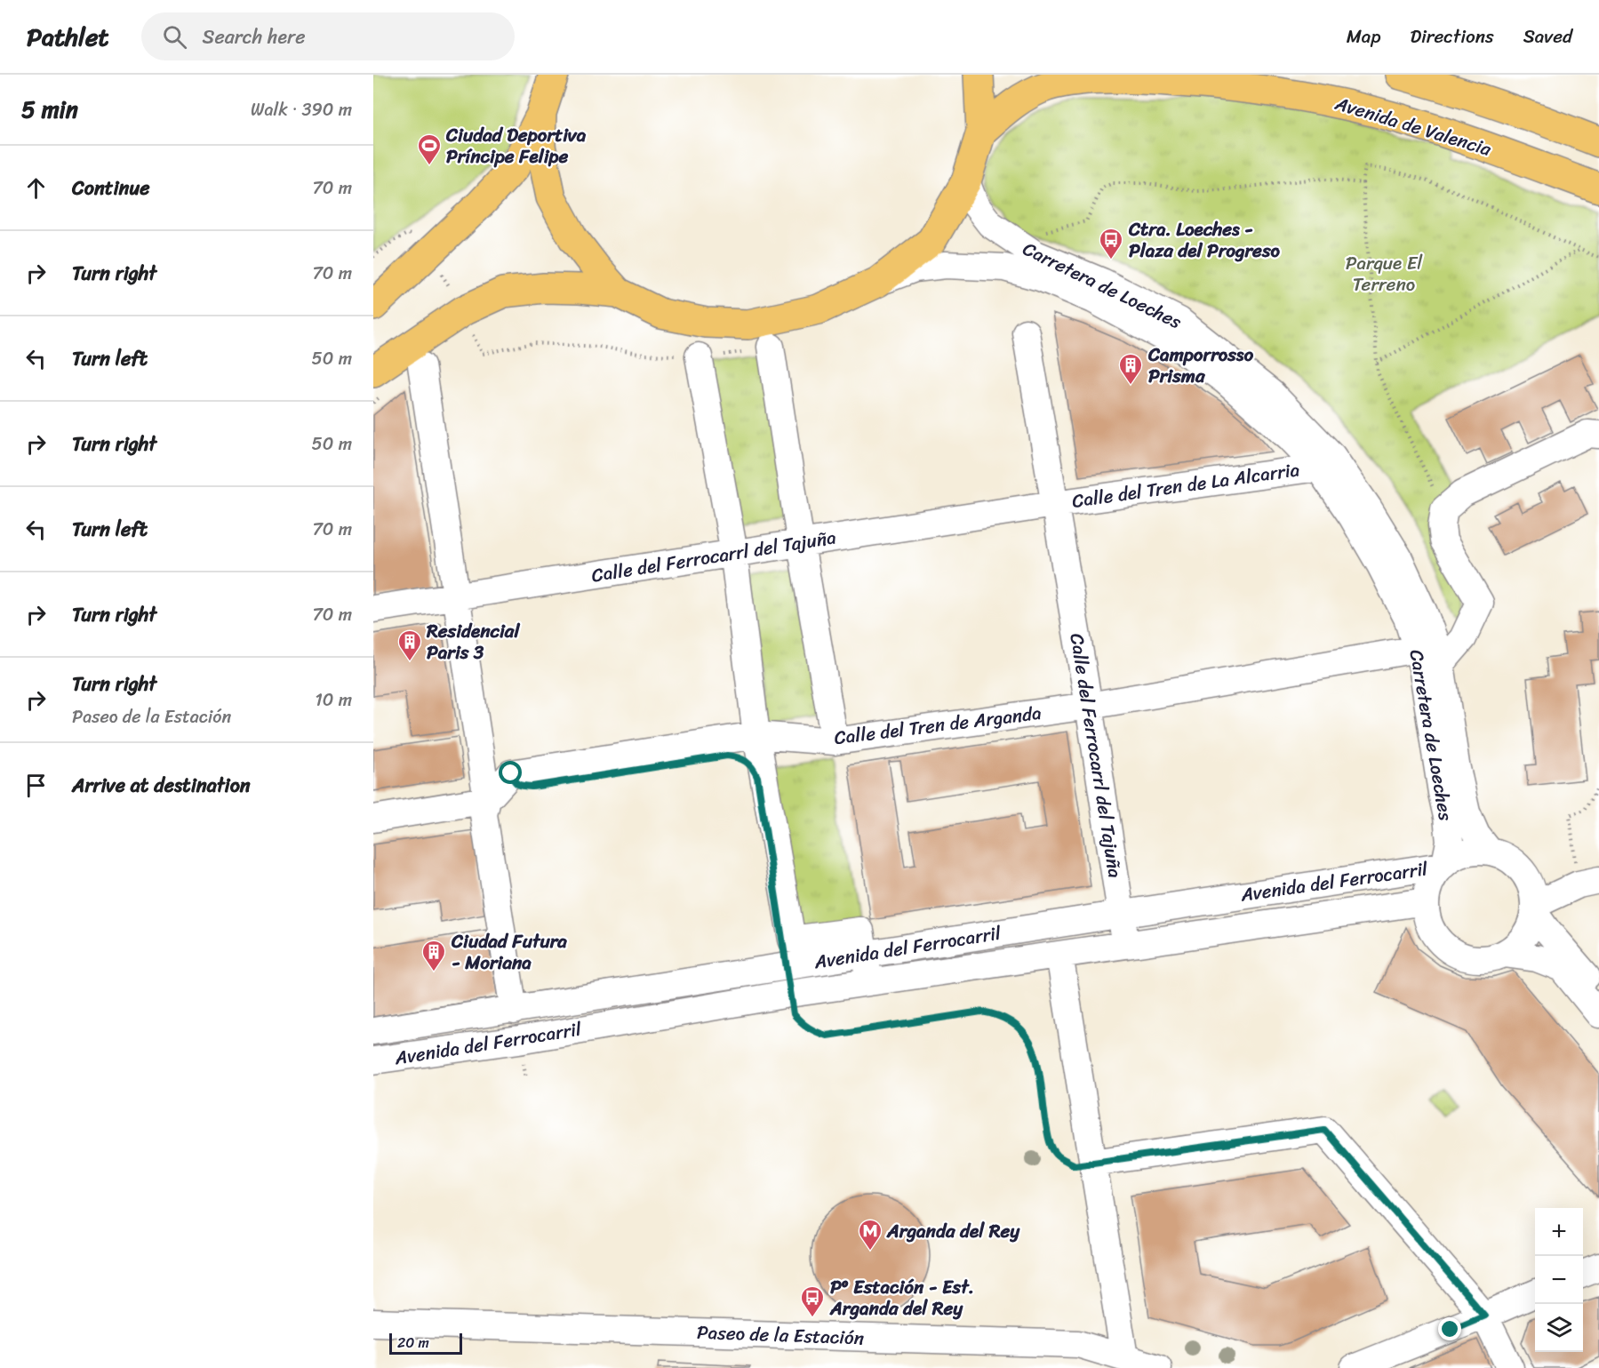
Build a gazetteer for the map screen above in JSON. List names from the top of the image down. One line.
{"streets":{"highway":["Avenida de Valencia"],"street":["Carretera de Loeches","Calle del Tren de La Alcarria","Calle del Ferrocarrl del Tajuña","Calle del Tren de Arganda","Avenida del Ferrocarril","Paseo de la Estación"]},"crossings":[["Carretera de Loeches","Calle del Tren de La Alcarria"],["Carretera de Loeches","Calle del Tren de Arganda"],["Carretera de Loeches","Avenida del Ferrocarril"],["Calle del Tren de La Alcarria","Calle del Ferrocarrl del Tajuña"],["Calle del Ferrocarrl del Tajuña","Calle del Tren de Arganda"],["Calle del Ferrocarrl del Tajuña","Avenida del Ferrocarril"]],"parks":["Parque El Terreno"],"places":{"sports":["Ciudad Deportiva Príncipe Felipe"],"bus stop":["Ctra. Loeches - Plaza del Progreso","Pº Estación - Est. Arganda del Rey"],"building":["Camporrosso Prisma","Residencial Paris 3","Ciudad Futura - Moriana"],"metro station":["Arganda del Rey"]},"scale_bar":"20 m","page":{"header":"Pathlet","search":"Search here","nav":["Map","Directions","Saved"],"heading":["5 min","Walk · 390 m"],"list":[["Continue","70 m"],["Turn right","70 m"],["Turn left","50 m"],["Turn right","50 m"],["Turn left","70 m"],["Turn right","70 m"],["Turn right","Paseo de la Estación","10 m"],"Arrive at destination"],"map_buttons":["+","−"],"scale":"20 m"}}
